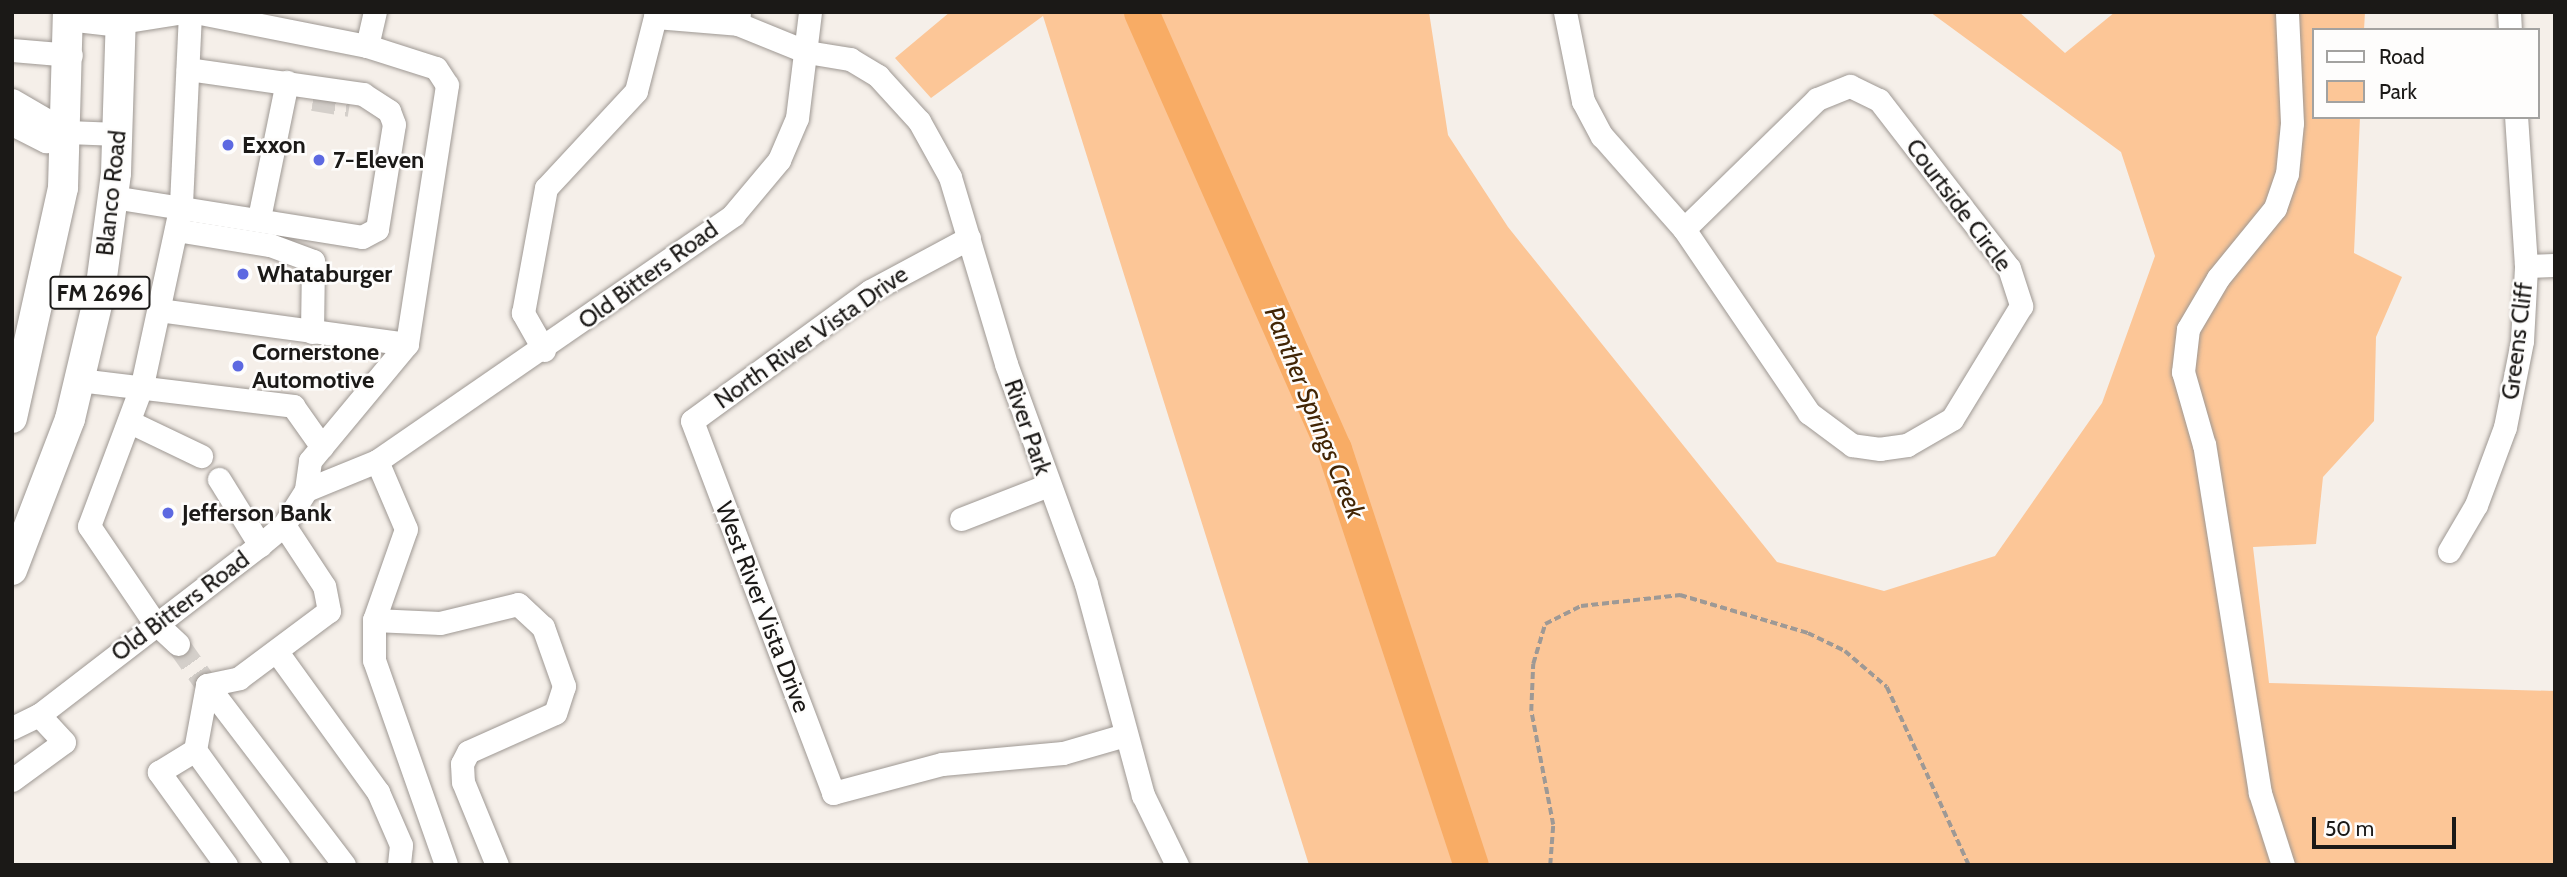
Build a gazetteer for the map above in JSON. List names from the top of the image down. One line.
{"streets":{"main road":["Blanco Road","FM 2696"],"street":["Courtside Circle","Old Bitters Road","North River Vista Drive","Greens Cliff","River Park","West River Vista Drive"]},"crossings":[["Old Bitters Road","River Park"],["North River Vista Drive","River Park"],["North River Vista Drive","West River Vista Drive"],["River Park","West River Vista Drive"]],"water":["Panther Springs Creek"],"places":["Exxon","7-Eleven","Whataburger","Cornerstone Automotive","Jefferson Bank"],"legend":["Road","Park"],"scale_bar":"50 m"}
